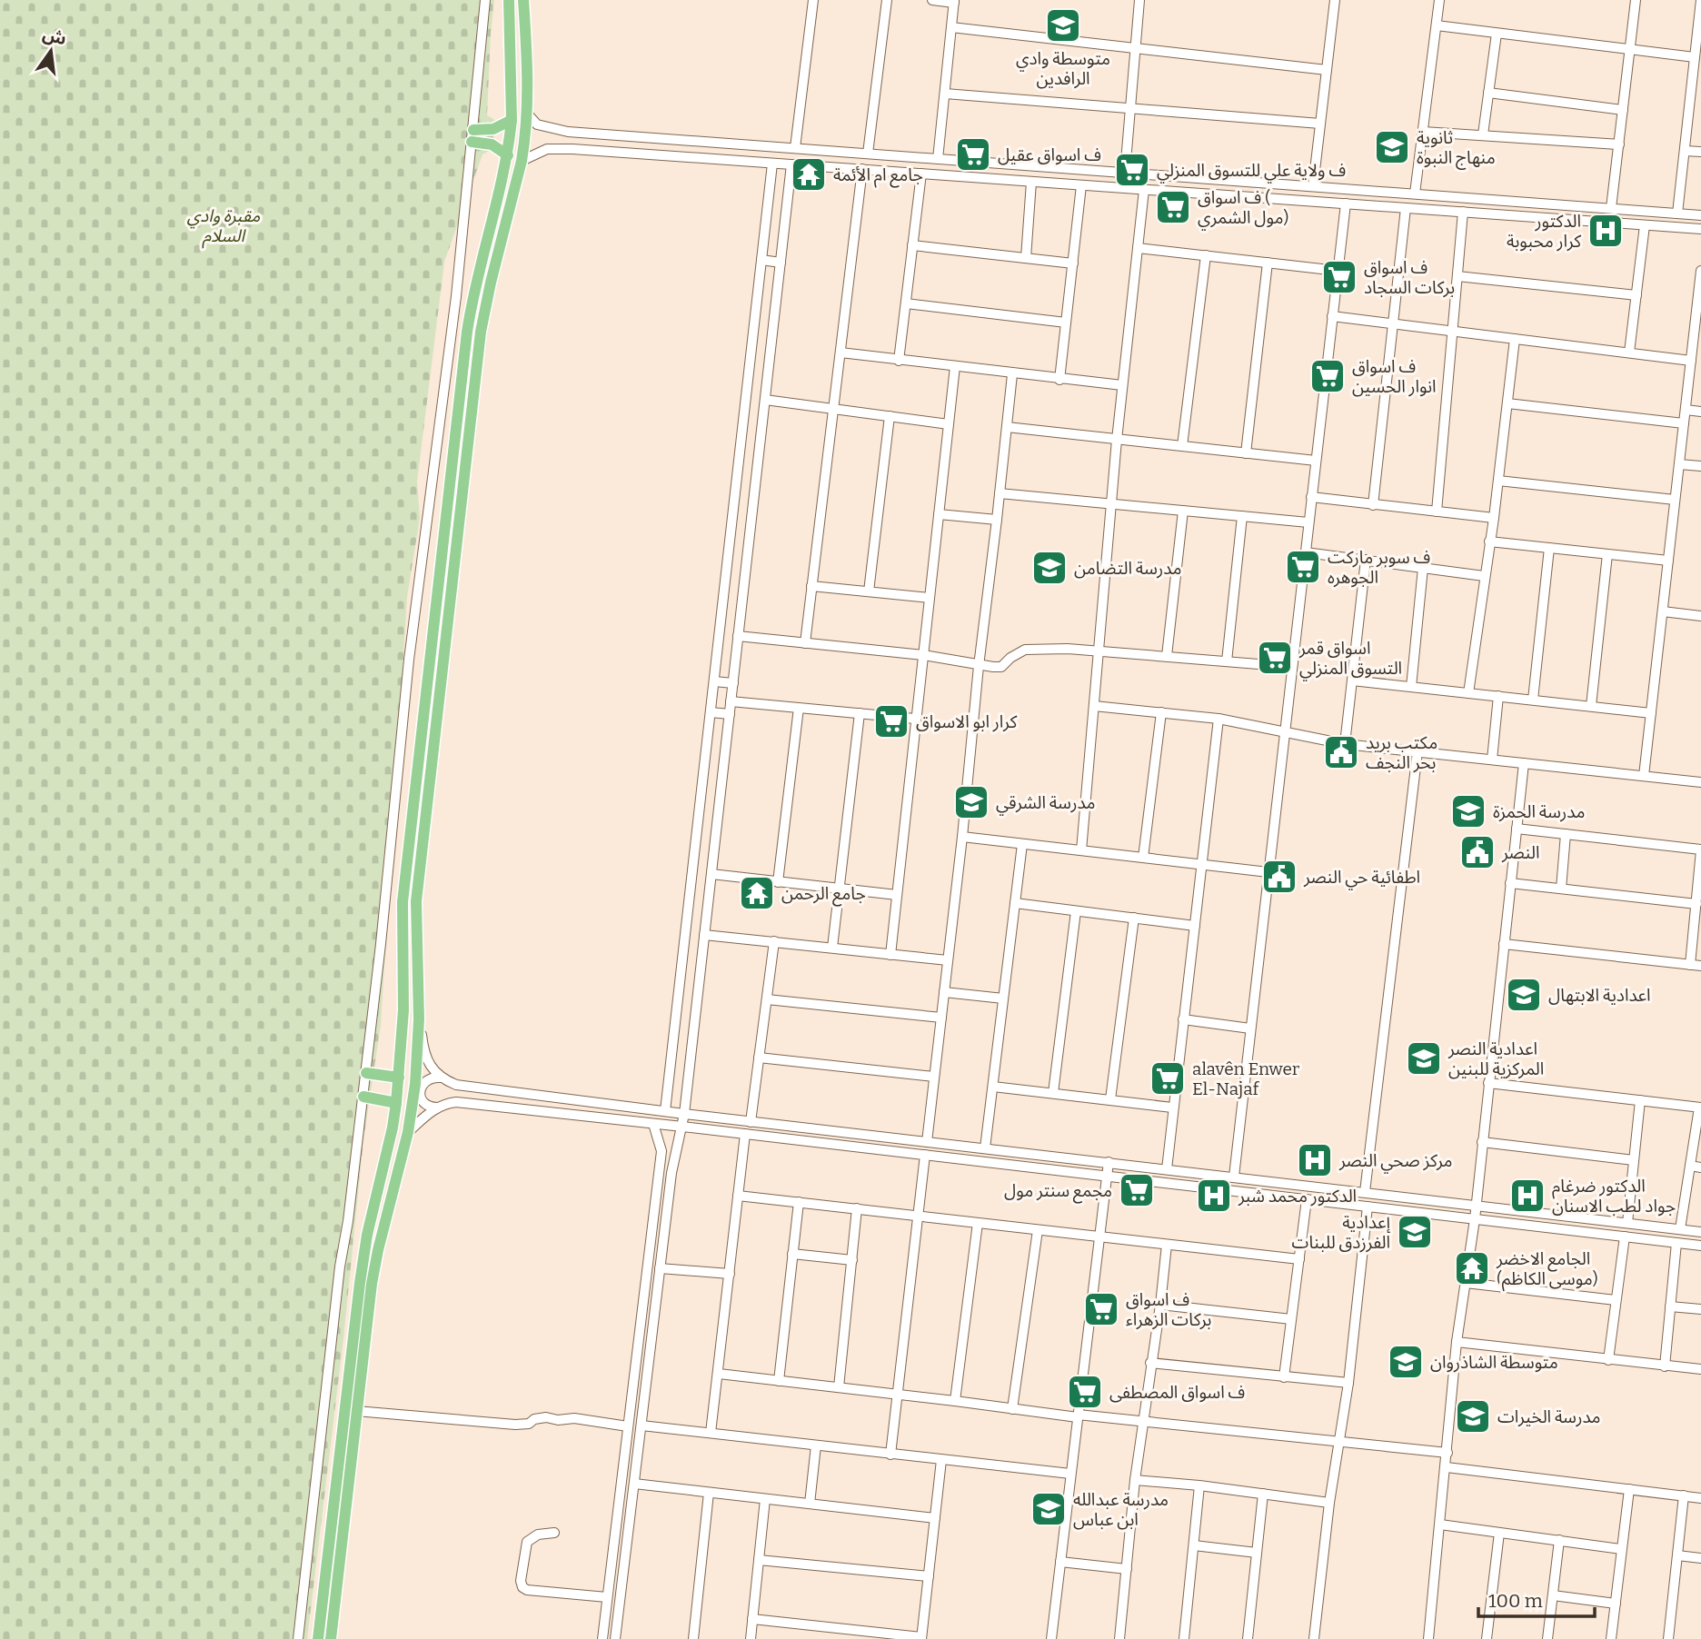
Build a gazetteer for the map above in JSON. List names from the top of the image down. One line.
{"parks":["مقبرة وادي السلام"],"places":{"school or university":["متوسطة وادي الرافدين","ثانوية منهاج النبوة","مدرسة التضامن","مدرسة الشرقي","مدرسة الحمزة","اعدادية الابتهال","اعدادية النصر المركزية للبنين","إعدادية الفرزدق للبنات","متوسطة الشاذروان","مدرسة الخيرات","مدرسة عبدالله ابن عباس"],"supermarket":["ف اسواق عقيل","ف ولاية علي للتسوق المنزلي","ف اسواق ( مول الشمري)","ف اسواق بركات السجاد","ف اسواق انوار الحسين","ف سوبر ماركت الجوهره","اسواق قمر التسوق المنزلي","كرار ابو الاسواق","alavên Enwer El-Najaf","مجمع سنتر مول","ف اسواق بركات الزهراء","ف اسواق المصطفى"],"temple":["جامع ام الأئمة","جامع الرحمن","الجامع الاخضر (موسى الكاظم)"],"hospital":["الدكتور كرار محبوبة","مركز صحي النصر","الدكتور محمد شبر","الدكتور ضرغام جواد لطب الاسنان"],"public building":["مكتب بريد بحر النجف","النصر","اطفائية حي النصر"]},"scale_bar":"100 m","north":"top"}
